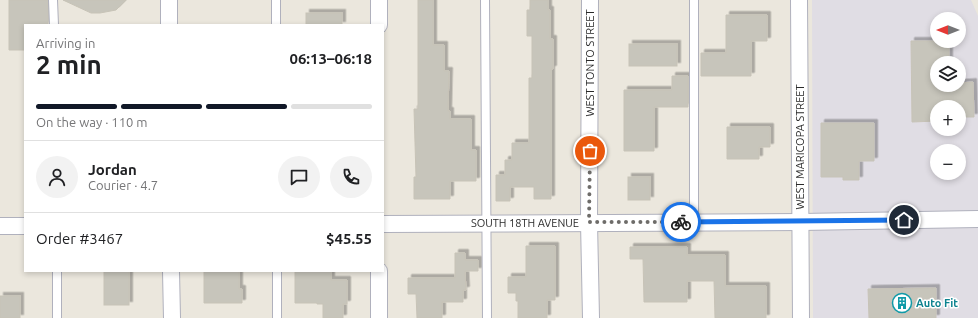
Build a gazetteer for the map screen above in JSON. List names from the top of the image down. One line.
{"streets":{"street":["WEST TONTO STREET","WEST MARICOPA STREET","SOUTH 18TH AVENUE"]},"crossings":[["WEST TONTO STREET","SOUTH 18TH AVENUE"],["WEST MARICOPA STREET","SOUTH 18TH AVENUE"]],"places":{"building":["Auto Fit"]},"north":"left","page":{"map_buttons":["+","−"],"heading":["2 min","Arriving in","06:13–06:18"],"panel":["Jordan","Courier · 4.7","Order #3467","$45.55"],"bar":"On the way · 110 m"}}
